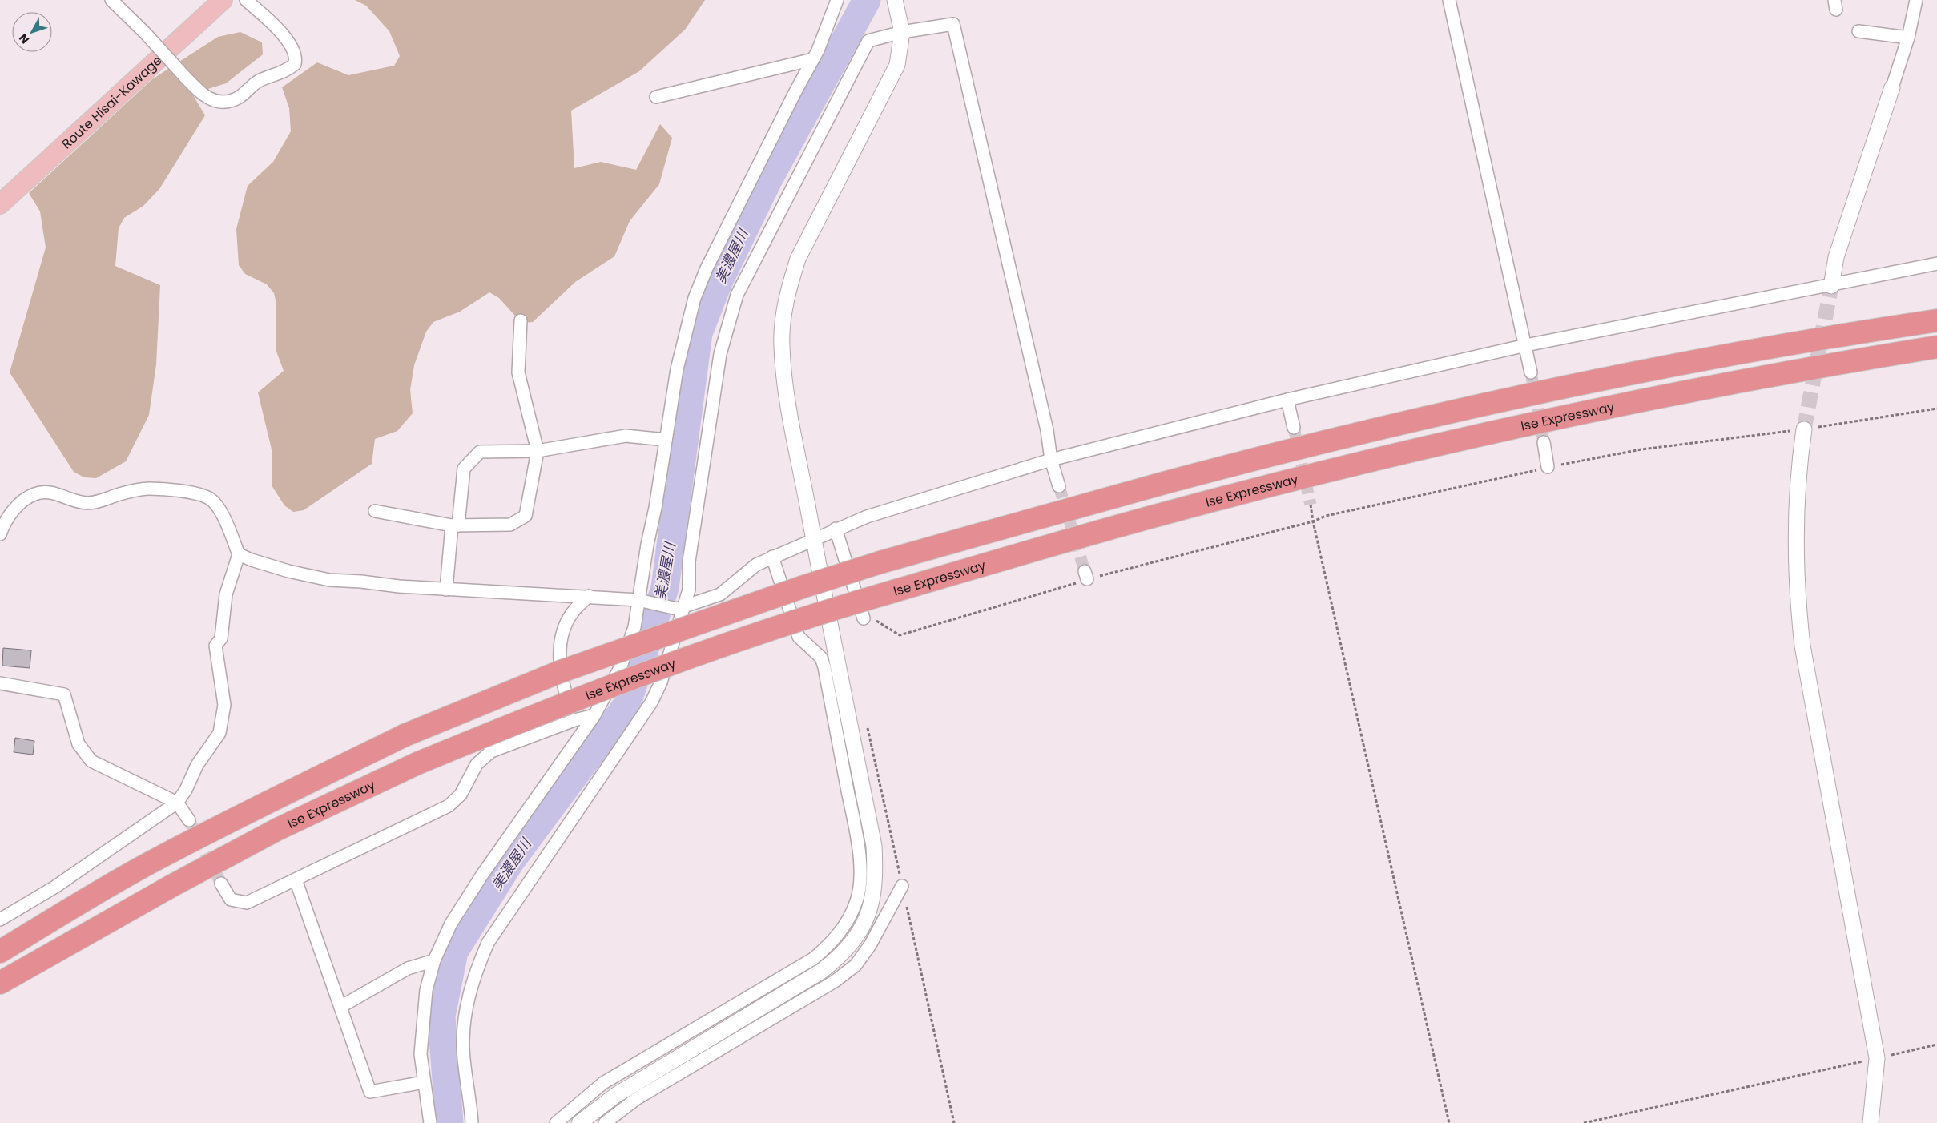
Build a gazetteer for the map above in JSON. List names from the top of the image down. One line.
{"streets":{"highway":["Ise Expressway"],"main road":["Route Hisai-Kawage"]},"water":["美濃屋川"],"north":"bottom left"}
